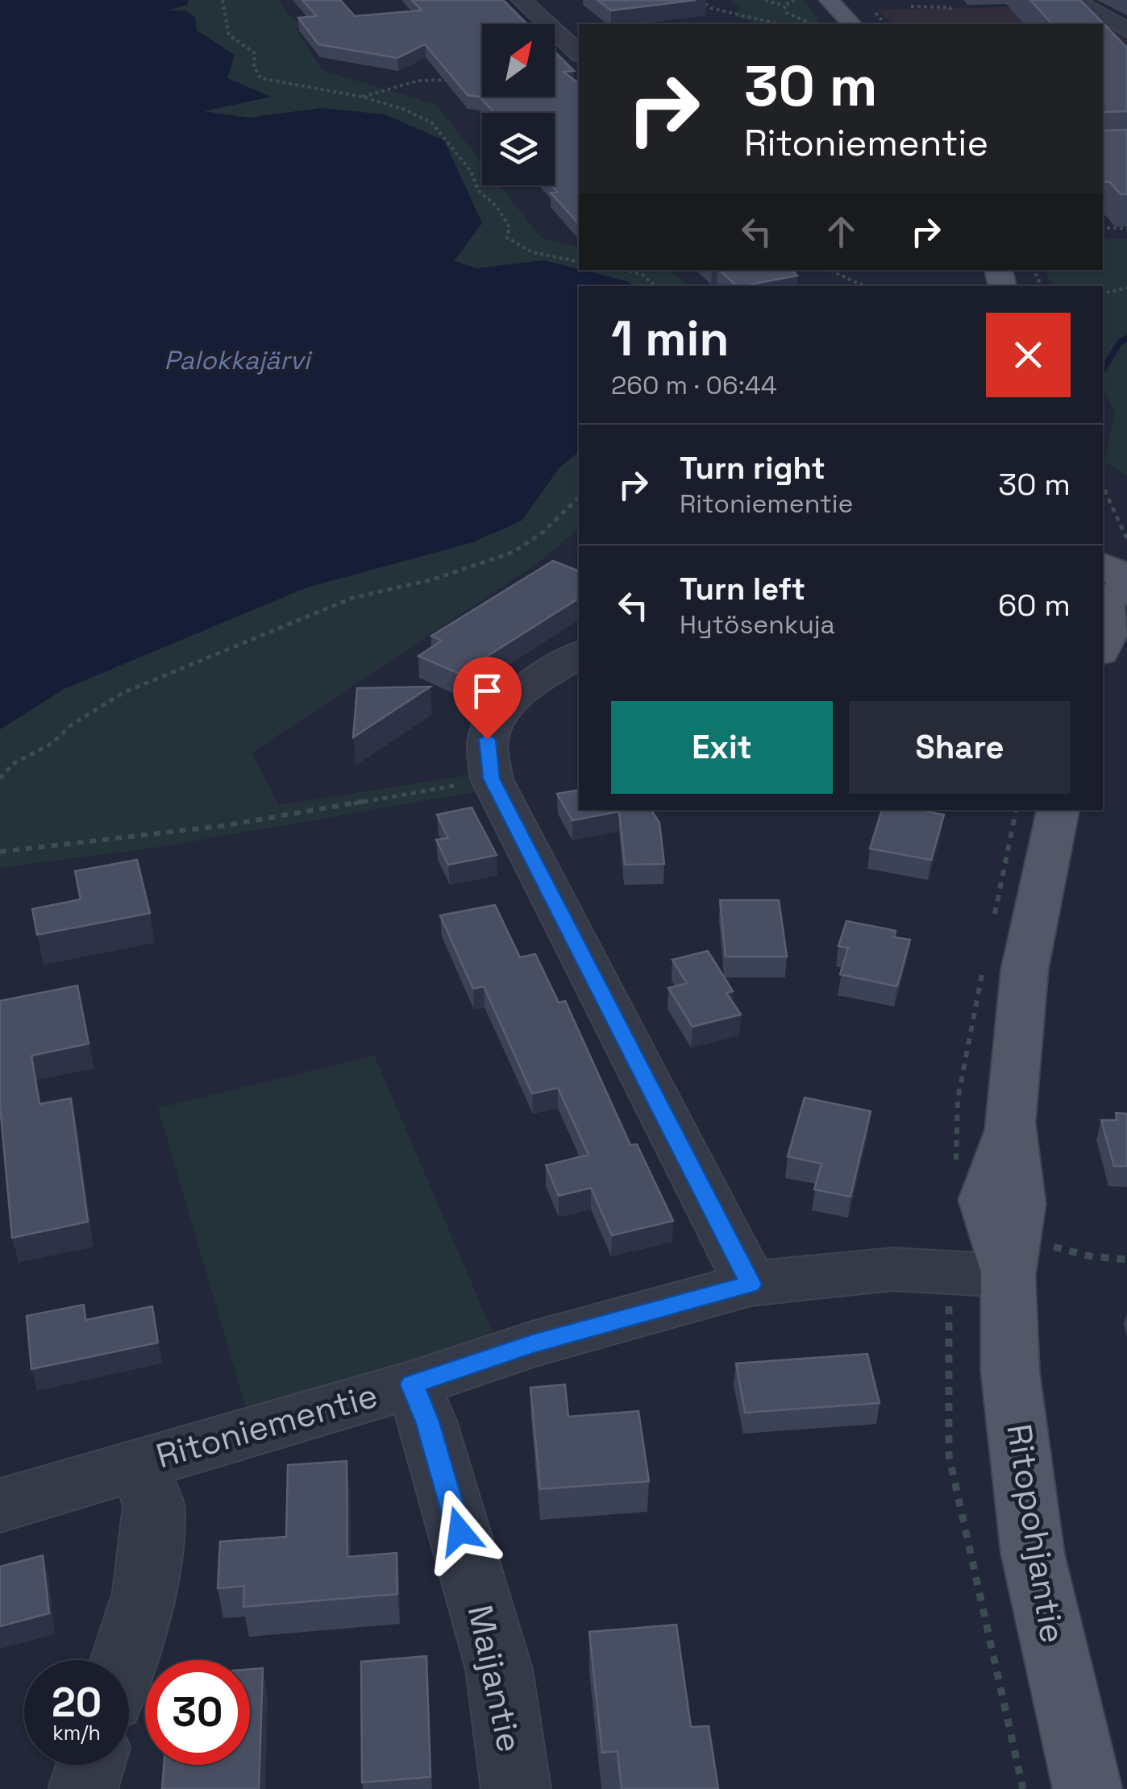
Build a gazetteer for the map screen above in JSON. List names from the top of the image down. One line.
{"streets":{"main road":["Ritopohjantie"],"street":["Ritoniementie","Maijantie"]},"crossings":[["Ritoniementie","Ritopohjantie"],["Ritoniementie","Maijantie"]],"water":["Palokkajärvi"],"north":"top right","page":{"turn":["30 m","Ritoniementie"],"heading":["1 min","260 m · 06:44"],"list":[{"name":"Turn right","note":"Ritoniementie","value":"30 m"},{"name":"Turn left","note":"Hytösenkuja","value":"60 m"}],"buttons":["Exit","Share"],"speed":"20 km/h","limit":"30"}}
